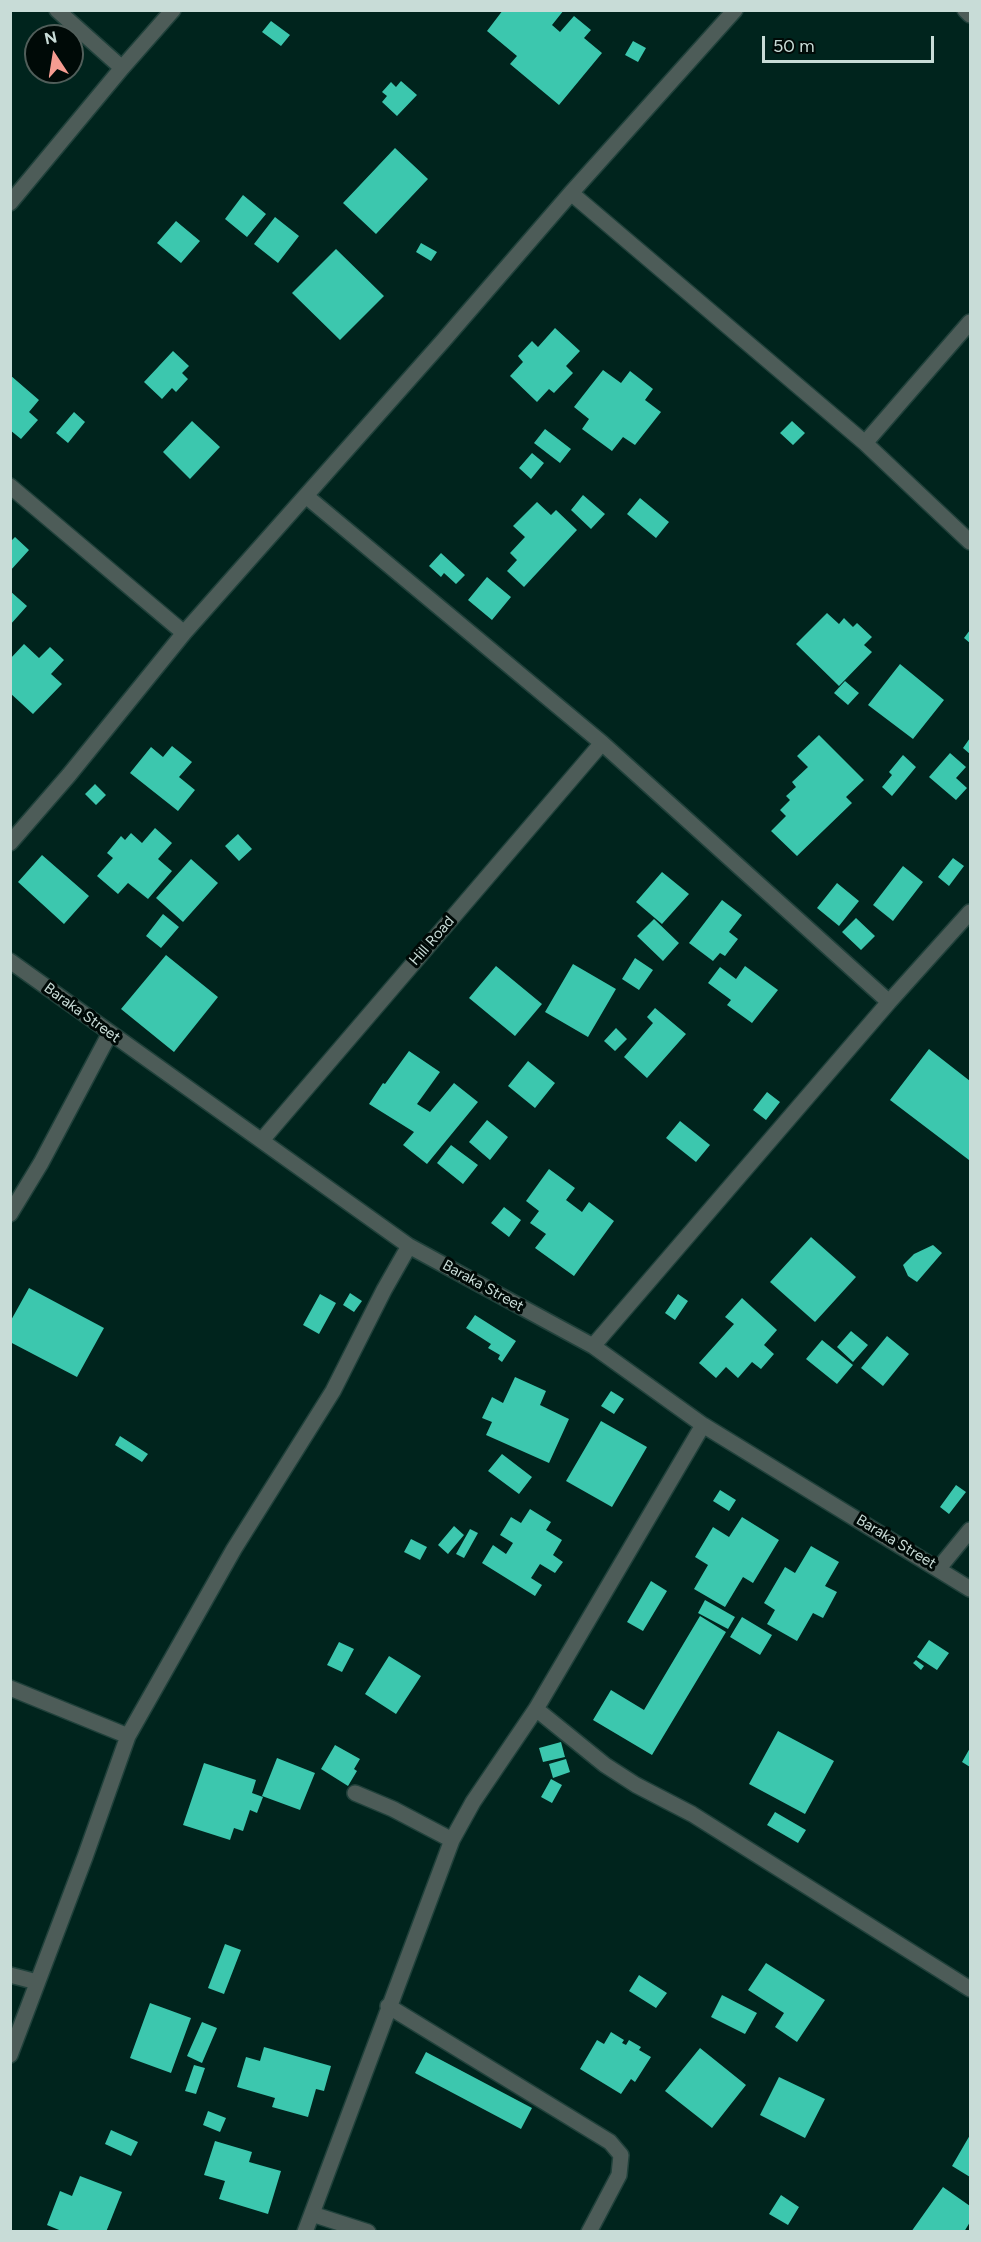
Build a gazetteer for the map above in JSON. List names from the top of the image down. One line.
{"streets":{"street":["Hill Road","Baraka Street"]},"crossings":[["Hill Road","Baraka Street"]],"scale_bar":"50 m","north":"top"}
